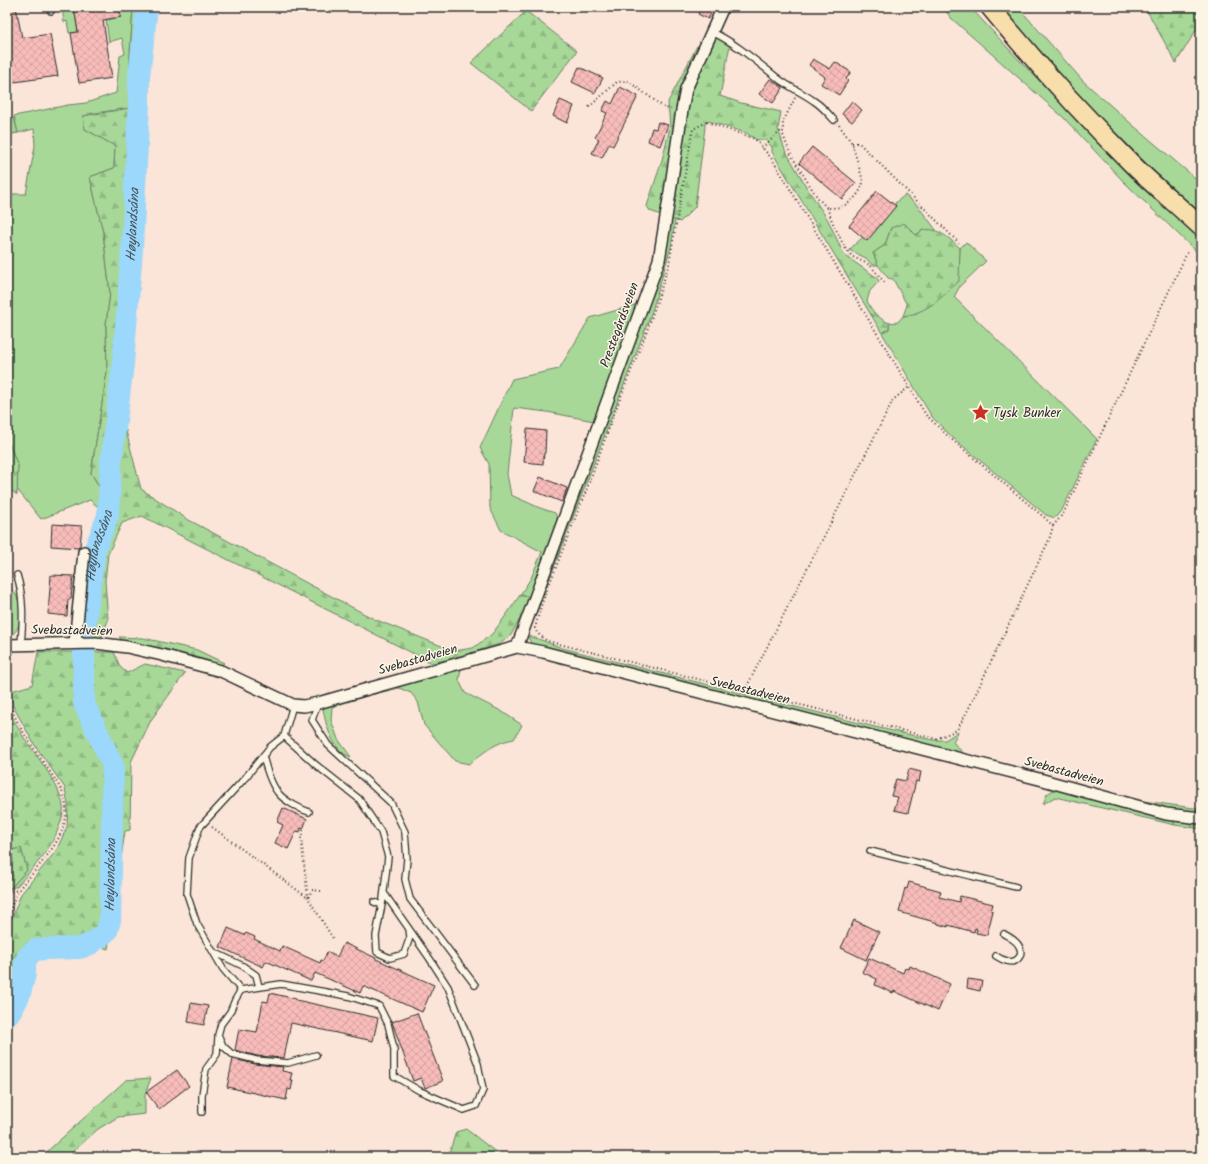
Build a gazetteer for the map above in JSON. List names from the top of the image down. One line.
{"streets":{"street":["Prestegårdsveien","Svebastadveien"]},"crossings":[["Prestegårdsveien","Svebastadveien"]],"water":["Høylandsåna"],"places":{"place":["Tysk Bunker"]}}
